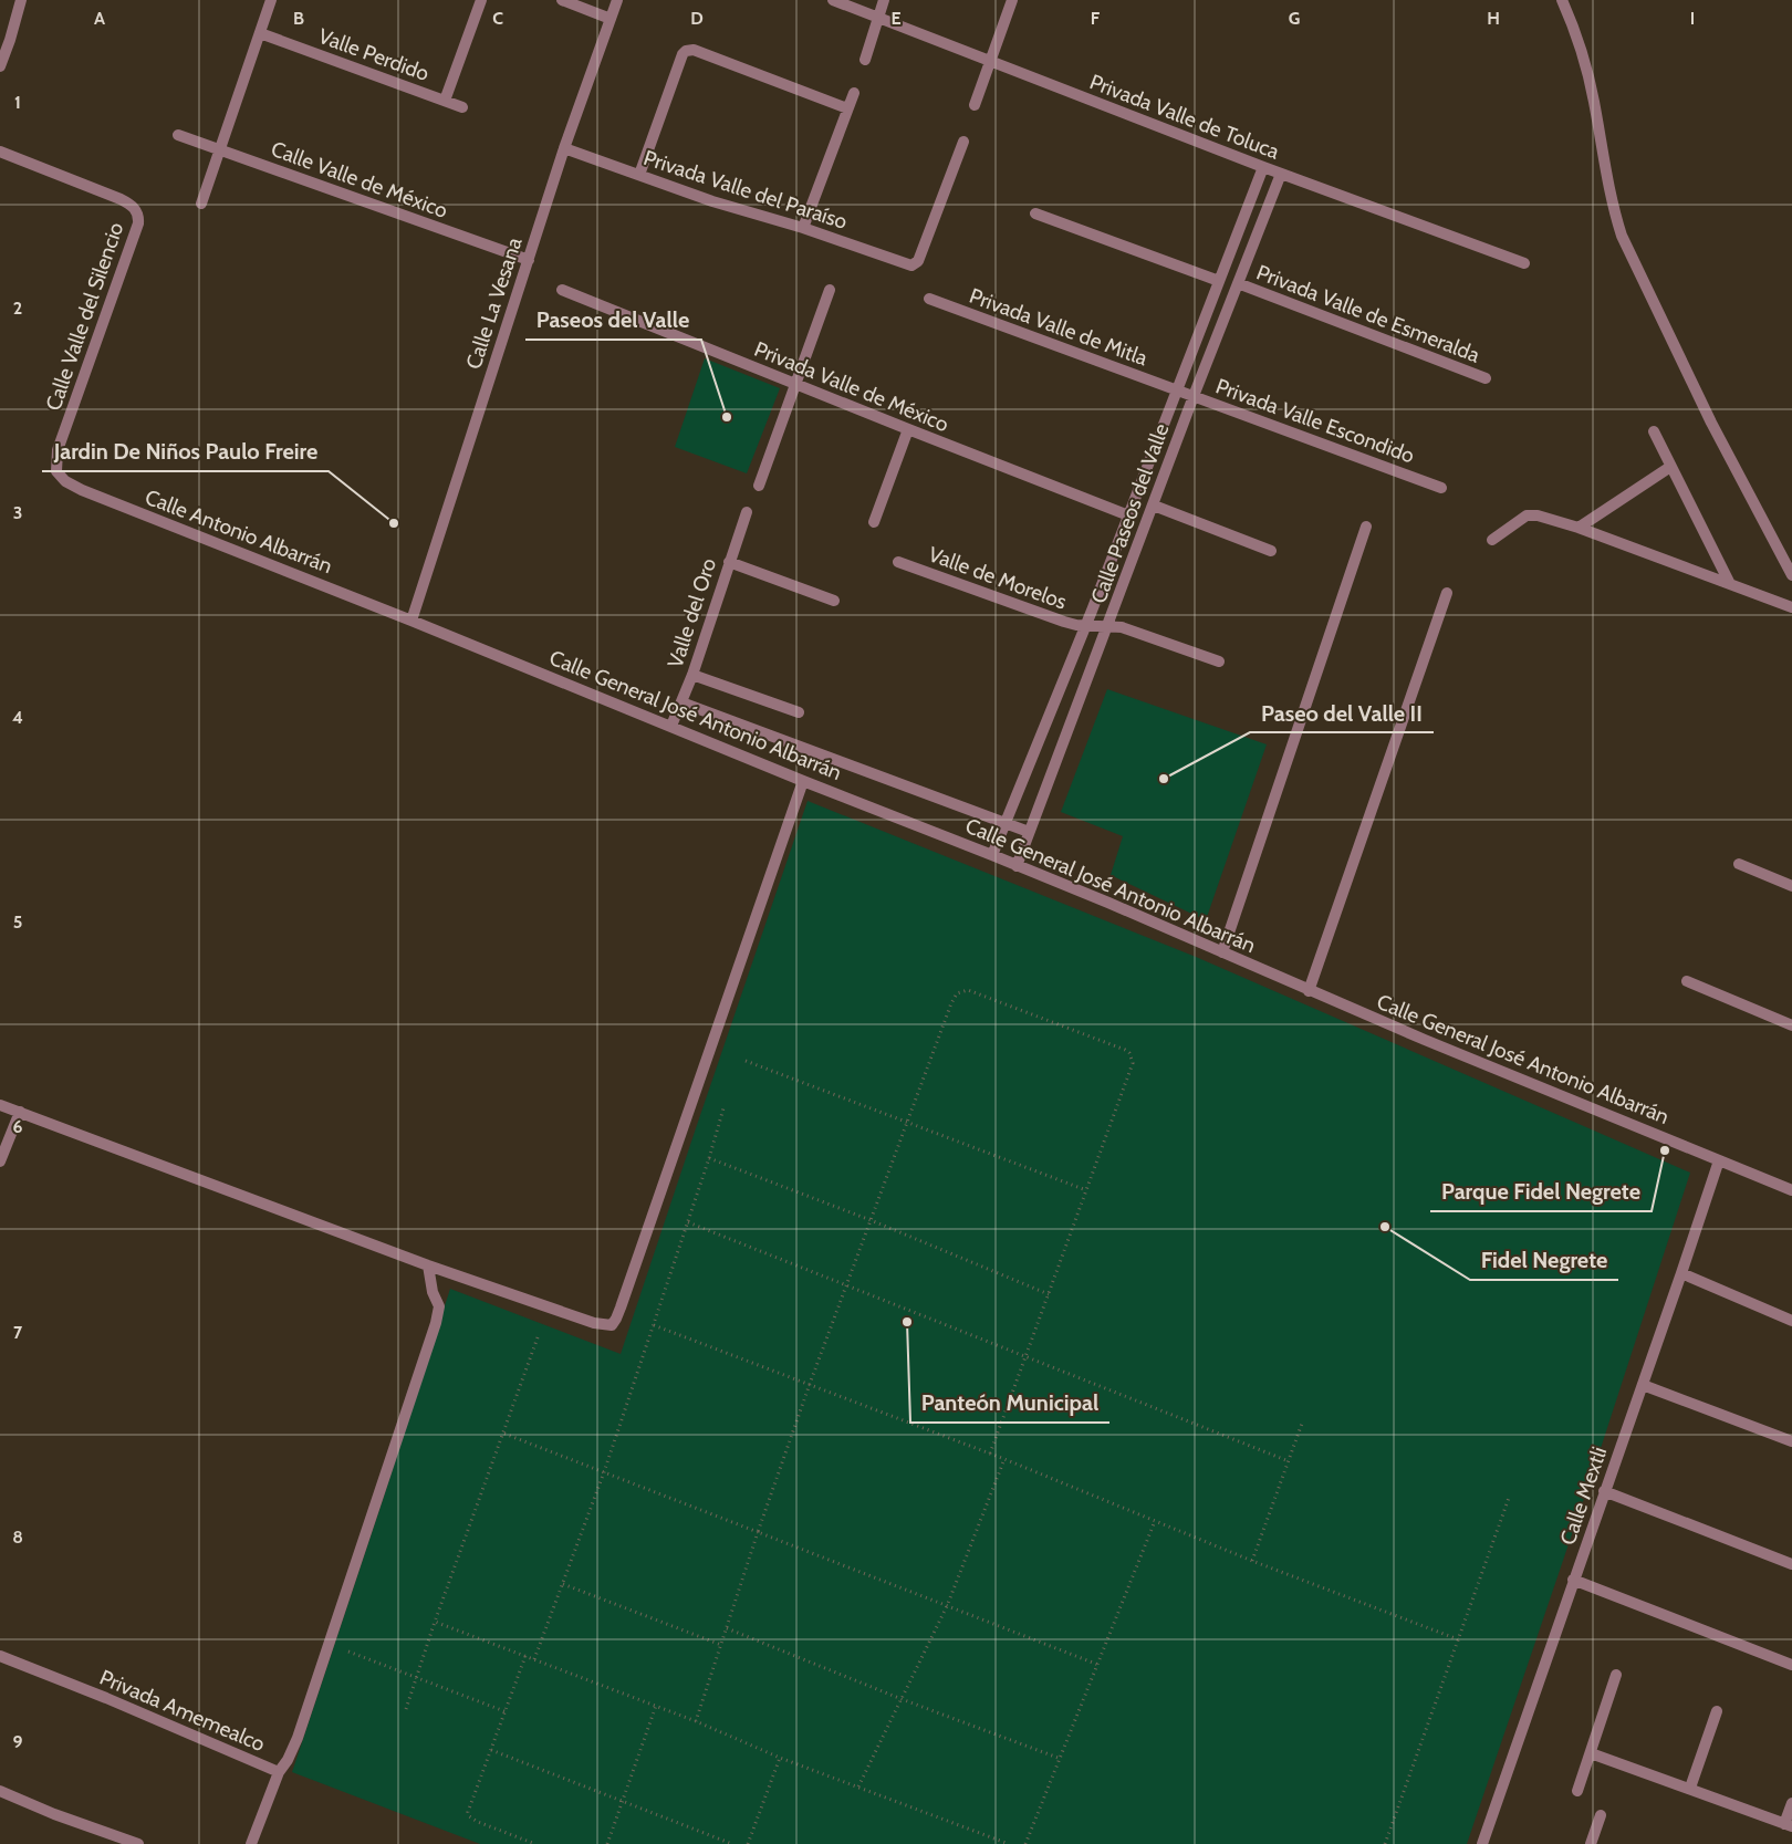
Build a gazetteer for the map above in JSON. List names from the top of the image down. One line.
{"streets":{"street":["Valle Perdido","Privada Valle de Toluca","Calle Valle de México","Privada Valle del Paraíso","Calle La Vesana","Privada Valle de Esmeralda","Calle Valle del Silencio","Privada Valle de Mitla","Privada Valle de México","Privada Valle Escondido","Calle Paseos del Valle","Calle Antonio Albarrán","Valle de Morelos","Valle del Oro","Calle General José Antonio Albarrán","Calle Mextli","Privada Amemealco"]},"crossings":[["Privada Valle de Toluca","Calle Paseos del Valle"],["Calle Valle de México","Calle La Vesana"],["Privada Valle del Paraíso","Calle La Vesana"],["Calle La Vesana","Calle Antonio Albarrán"],["Calle La Vesana","Calle General José Antonio Albarrán"],["Privada Valle de Esmeralda","Calle Paseos del Valle"],["Calle Valle del Silencio","Calle Antonio Albarrán"],["Privada Valle de Mitla","Privada Valle Escondido"],["Privada Valle de Mitla","Calle Paseos del Valle"],["Privada Valle de México","Calle Paseos del Valle"],["Privada Valle Escondido","Calle Paseos del Valle"],["Calle Paseos del Valle","Valle de Morelos"],["Calle Paseos del Valle","Calle General José Antonio Albarrán"],["Calle Antonio Albarrán","Calle General José Antonio Albarrán"],["Valle del Oro","Calle General José Antonio Albarrán"],["Calle General José Antonio Albarrán","Calle Mextli"]],"places":["Paseos del Valle","Jardin De Niños Paulo Freire","Paseo del Valle II","Parque Fidel Negrete","Fidel Negrete","Panteón Municipal"],"grid":{"columns":["A","B","C","D","E","F","G","H","I"],"rows":["1","2","3","4","5","6","7","8","9"]}}
